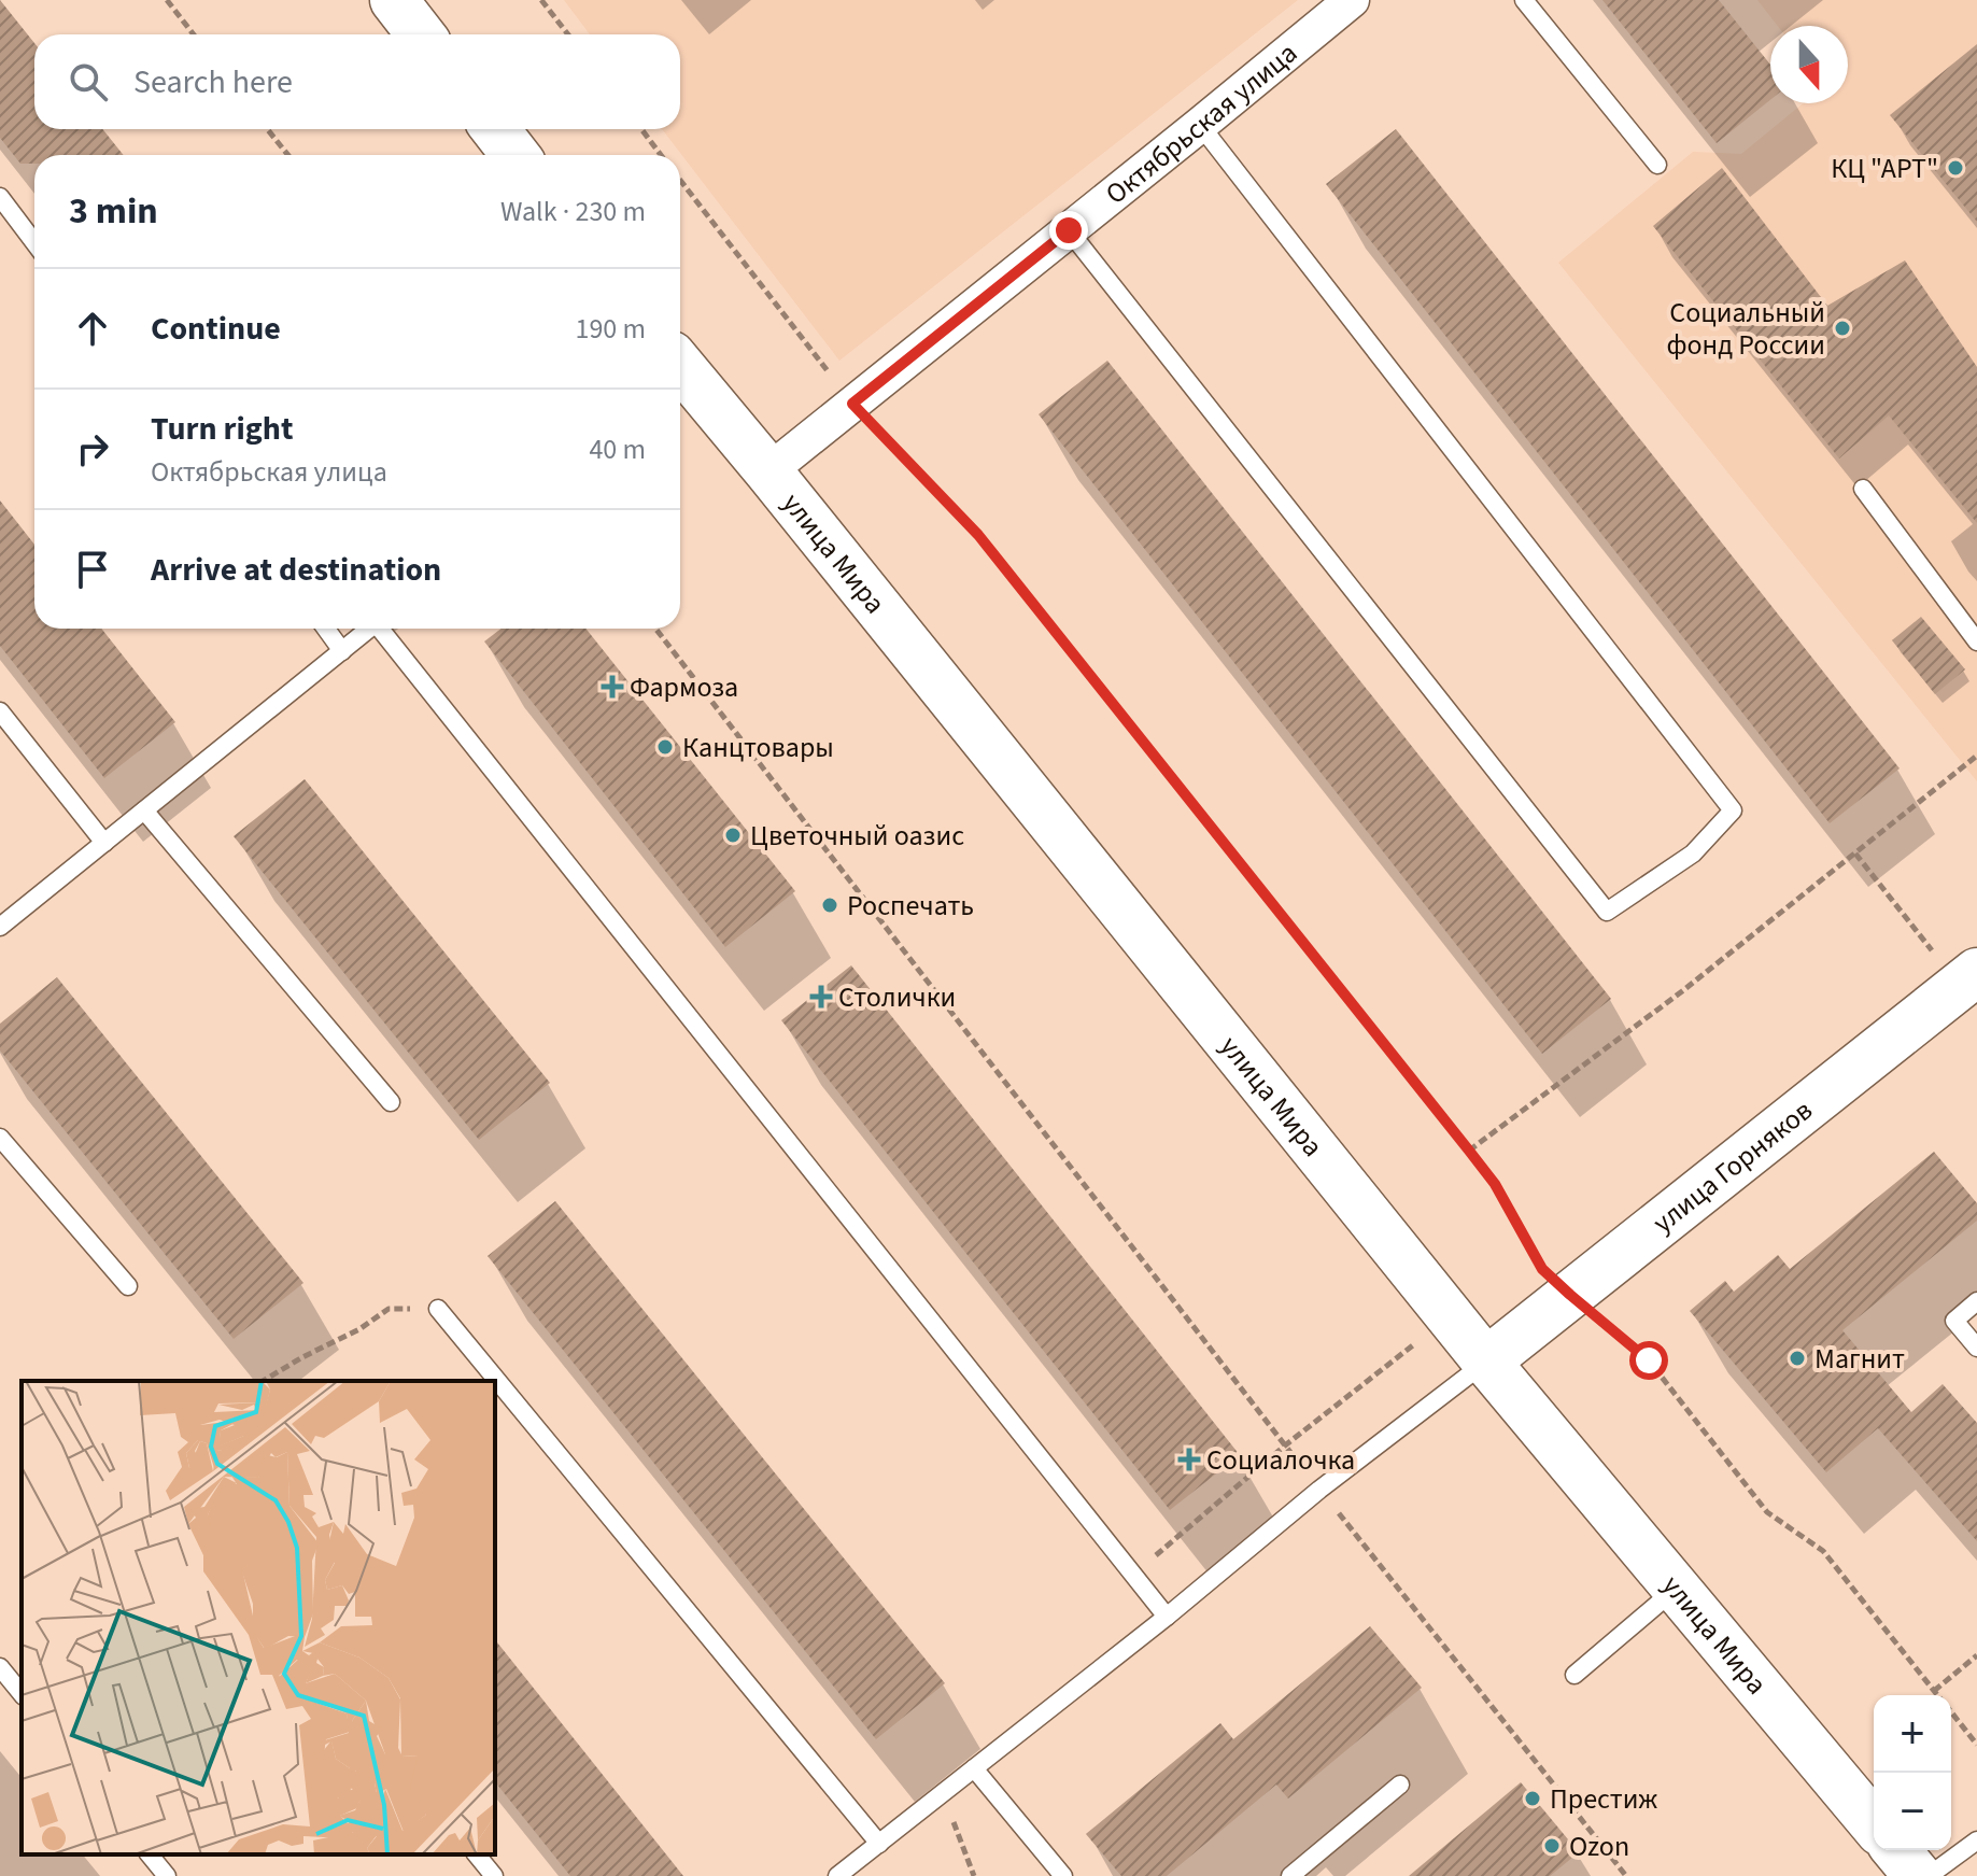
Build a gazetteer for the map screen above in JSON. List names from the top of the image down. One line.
{"streets":{"main road":["улица Мира","улица Горняков"],"street":["Октябрьская улица"]},"crossings":[["Октябрьская улица","улица Мира"],["улица Мира","улица Горняков"]],"places":{"other":["КЦ \"АРТ\"","Социальный фонд России","Канцтовары","Цветочный оазис","Роспечать","Магнит","Престиж","Ozon"],"health":["Фармоза","Столички","Социалочка"]},"north":"bottom","page":{"search":"Search here","heading":["3 min","Walk · 230 m"],"list":[["Continue","190 m"],["Turn right","Октябрьская улица","40 m"],"Arrive at destination"],"map_buttons":["+","−"]}}
